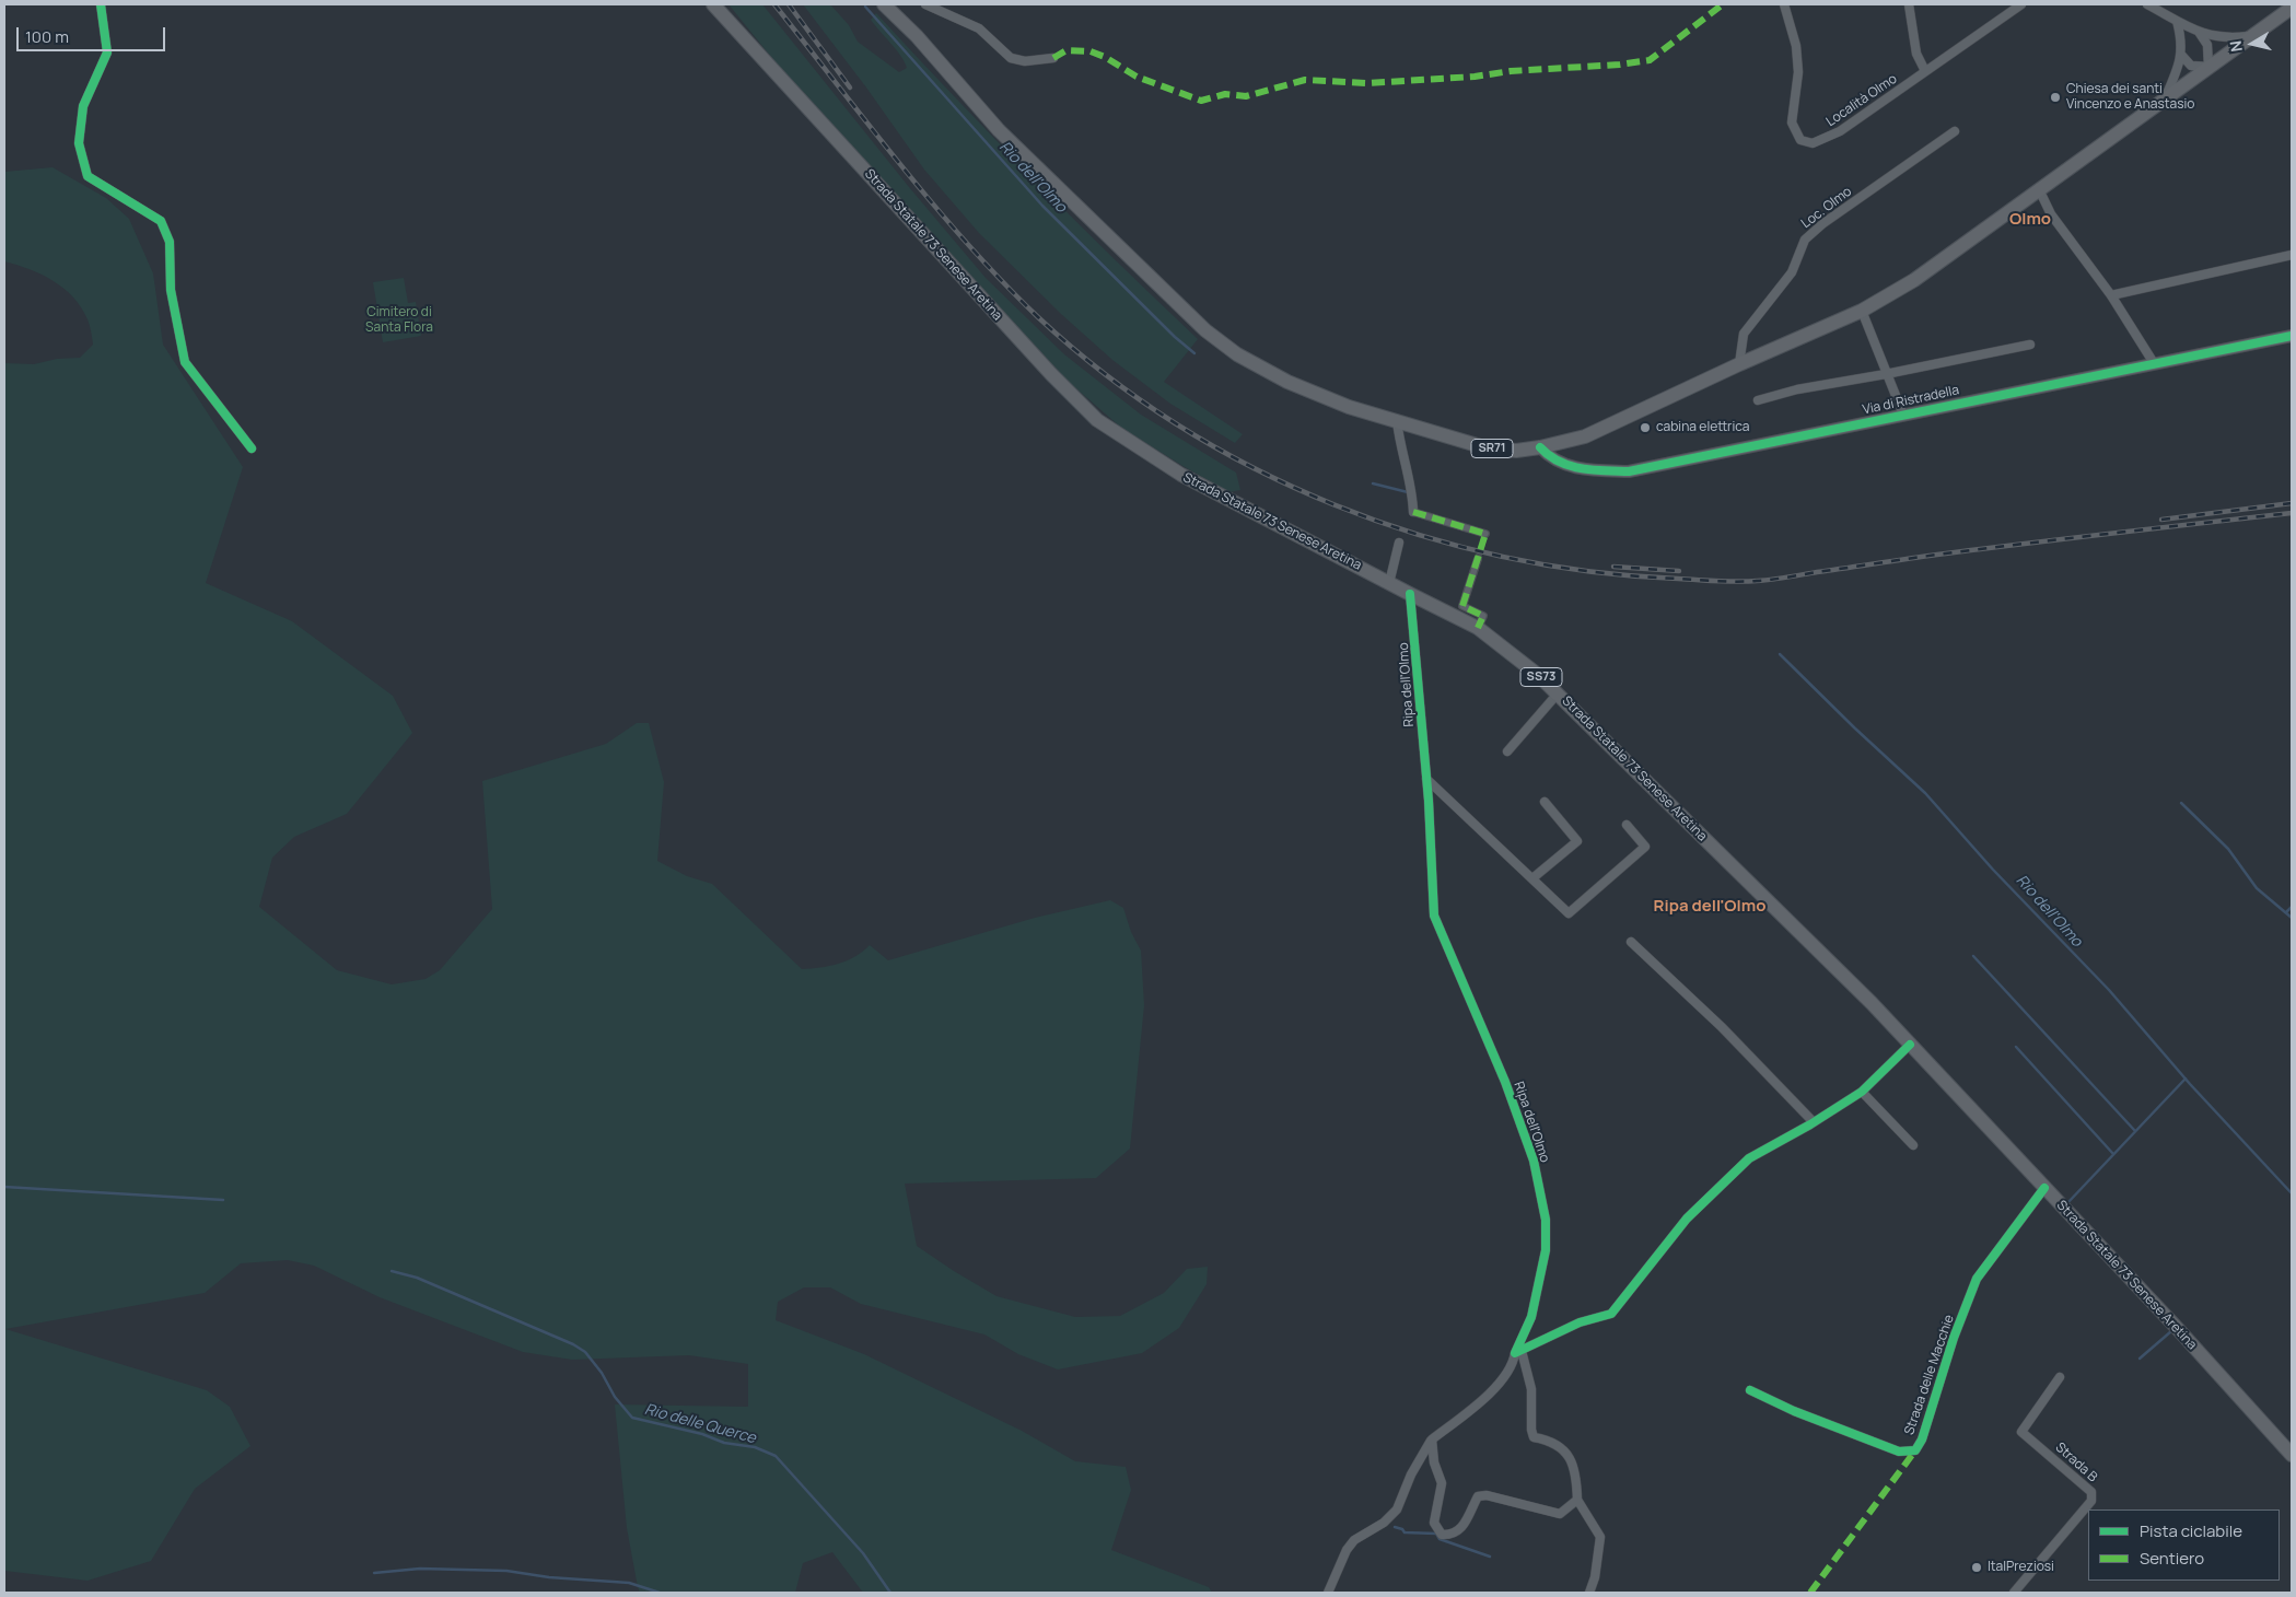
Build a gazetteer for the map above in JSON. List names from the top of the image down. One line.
{"streets":{"main road":["Strada Statale 73 Senese Aretina","SR71","SS73"],"street":["Località Olmo","Loc. Olmo","Via di Ristradella","Ripa dell'Olmo","Strada delle Macchie","Strada B"]},"crossings":[["Loc. Olmo","SR71"],["Strada Statale 73 Senese Aretina","Ripa dell'Olmo"],["Strada Statale 73 Senese Aretina","Strada delle Macchie"],["Via di Ristradella","SR71"]],"districts":["Olmo","Ripa dell'Olmo"],"water":["Rio dell'Olmo","Rio delle Querce"],"parks":["Cimitero di Santa Flora"],"places":["Chiesa dei santi Vincenzo e Anastasio","cabina elettrica","ItalPreziosi"],"legend":["Pista ciclabile","Sentiero"],"scale_bar":"100 m","north":"left"}
